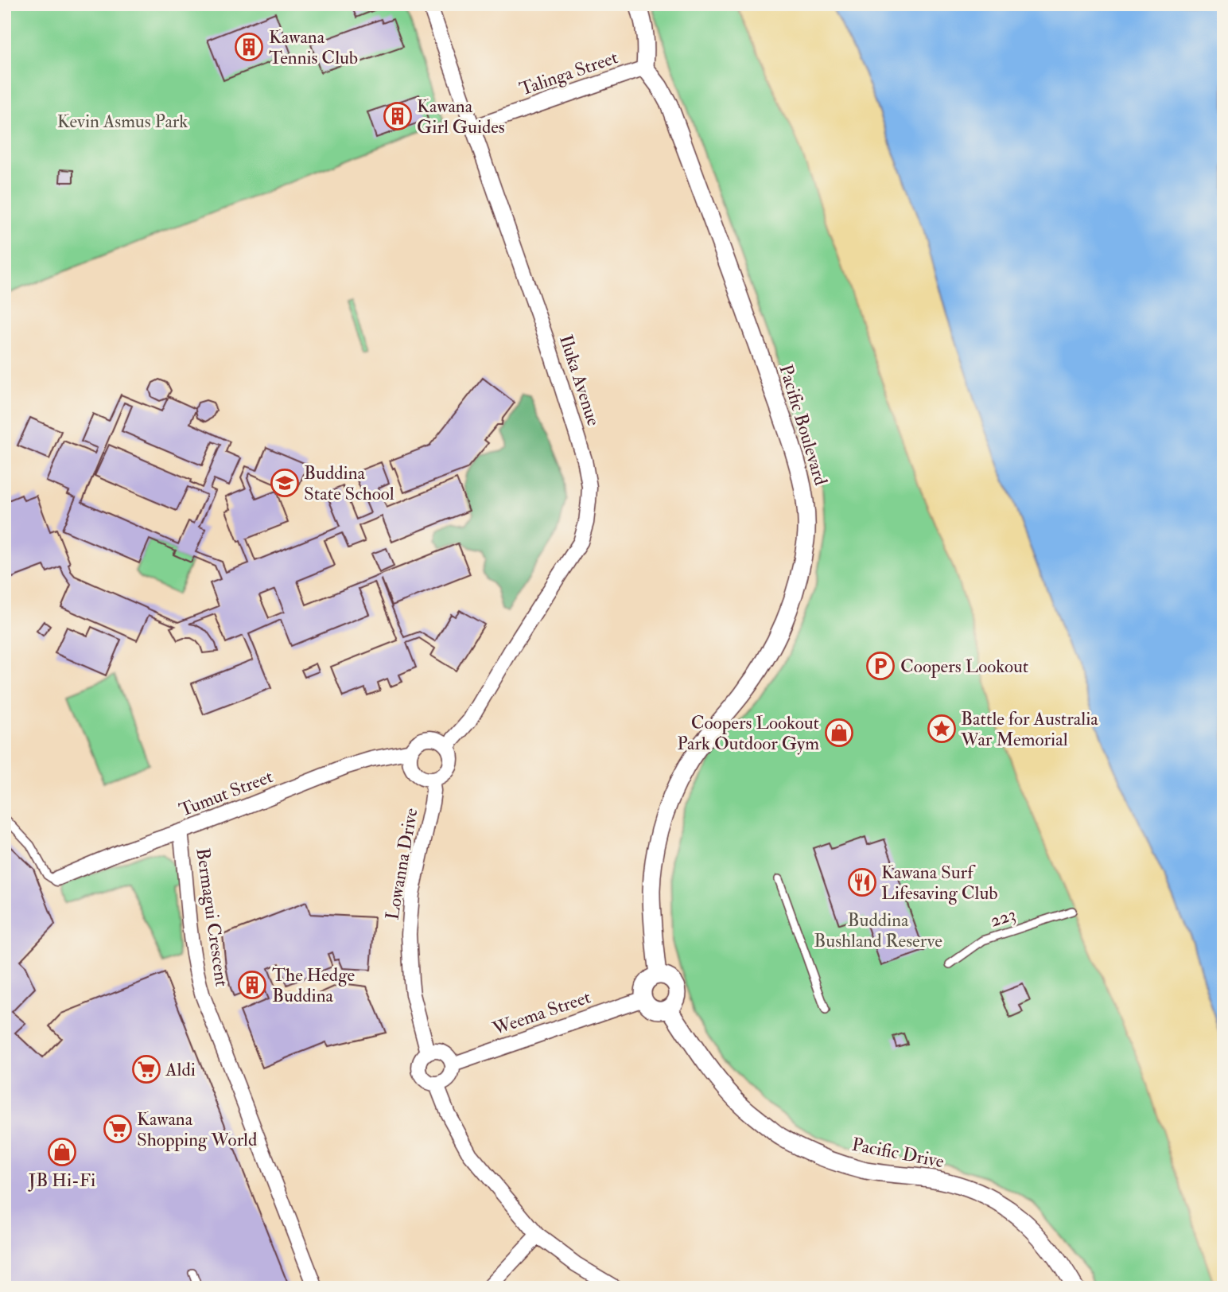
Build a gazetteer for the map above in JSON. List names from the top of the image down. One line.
{"streets":{"street":["Talinga Street","Iluka Avenue","Pacific Boulevard","Tumut Street","Lowanna Drive","Bermagui Crescent","Weema Street","Pacific Drive"],"lane":["223"]},"crossings":[["Talinga Street","Iluka Avenue"],["Talinga Street","Pacific Boulevard"],["Iluka Avenue","Tumut Street"],["Iluka Avenue","Lowanna Drive"],["Pacific Boulevard","Weema Street"],["Pacific Boulevard","Pacific Drive"],["Tumut Street","Lowanna Drive"],["Tumut Street","Bermagui Crescent"],["Lowanna Drive","Weema Street"],["Weema Street","Pacific Drive"]],"parks":["Kevin Asmus Park","Buddina Bushland Reserve"],"places":{"building":["Kawana Tennis Club","Kawana Girl Guides","The Hedge Buddina"],"school or university":["Buddina State School"],"parking":["Coopers Lookout"],"place":["Battle for Australia War Memorial"],"shop":["Coopers Lookout Park Outdoor Gym","JB Hi-Fi"],"restaurant":["Kawana Surf Lifesaving Club"],"supermarket":["Aldi","Kawana Shopping World"]}}
